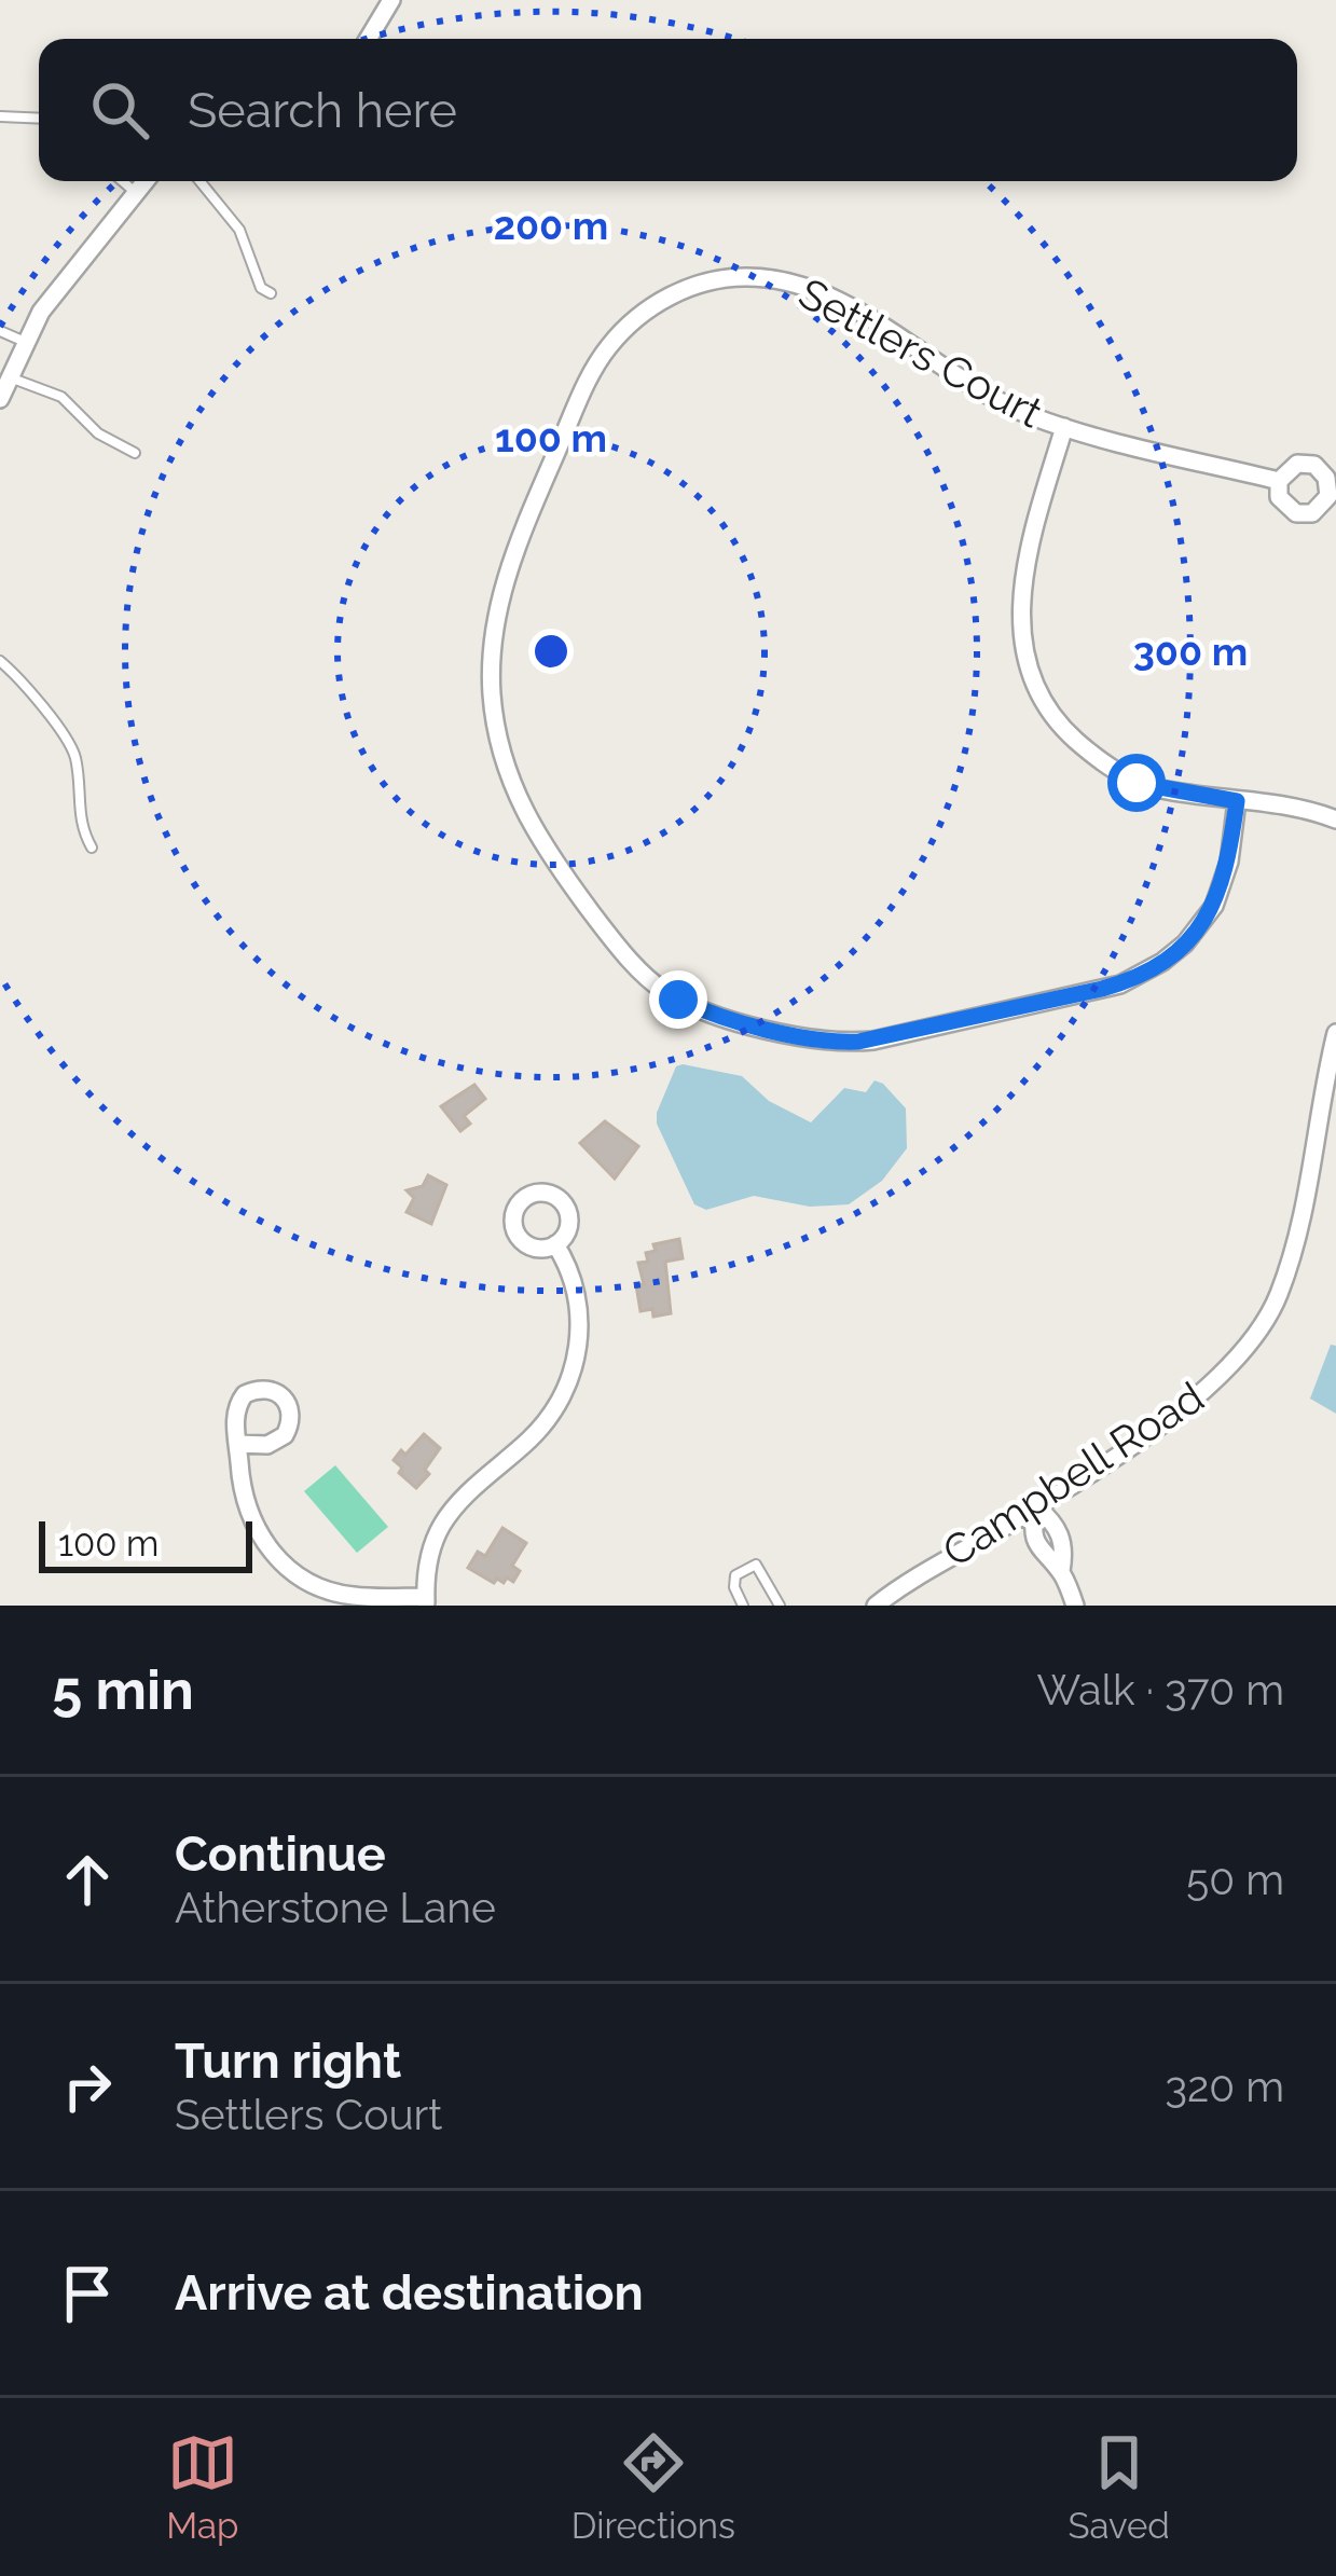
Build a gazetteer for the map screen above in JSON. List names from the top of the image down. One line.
{"streets":{"street":["Settlers Court","Campbell Road"]},"scale_bar":"100 m","page":{"search":"Search here","scale":"100 m","heading":["5 min","Walk · 370 m"],"list":[["Continue","Atherstone Lane","50 m"],["Turn right","Settlers Court","320 m"],"Arrive at destination"],"nav":["Map","Directions","Saved"]},"rings":["200 m","100 m","300 m"]}
